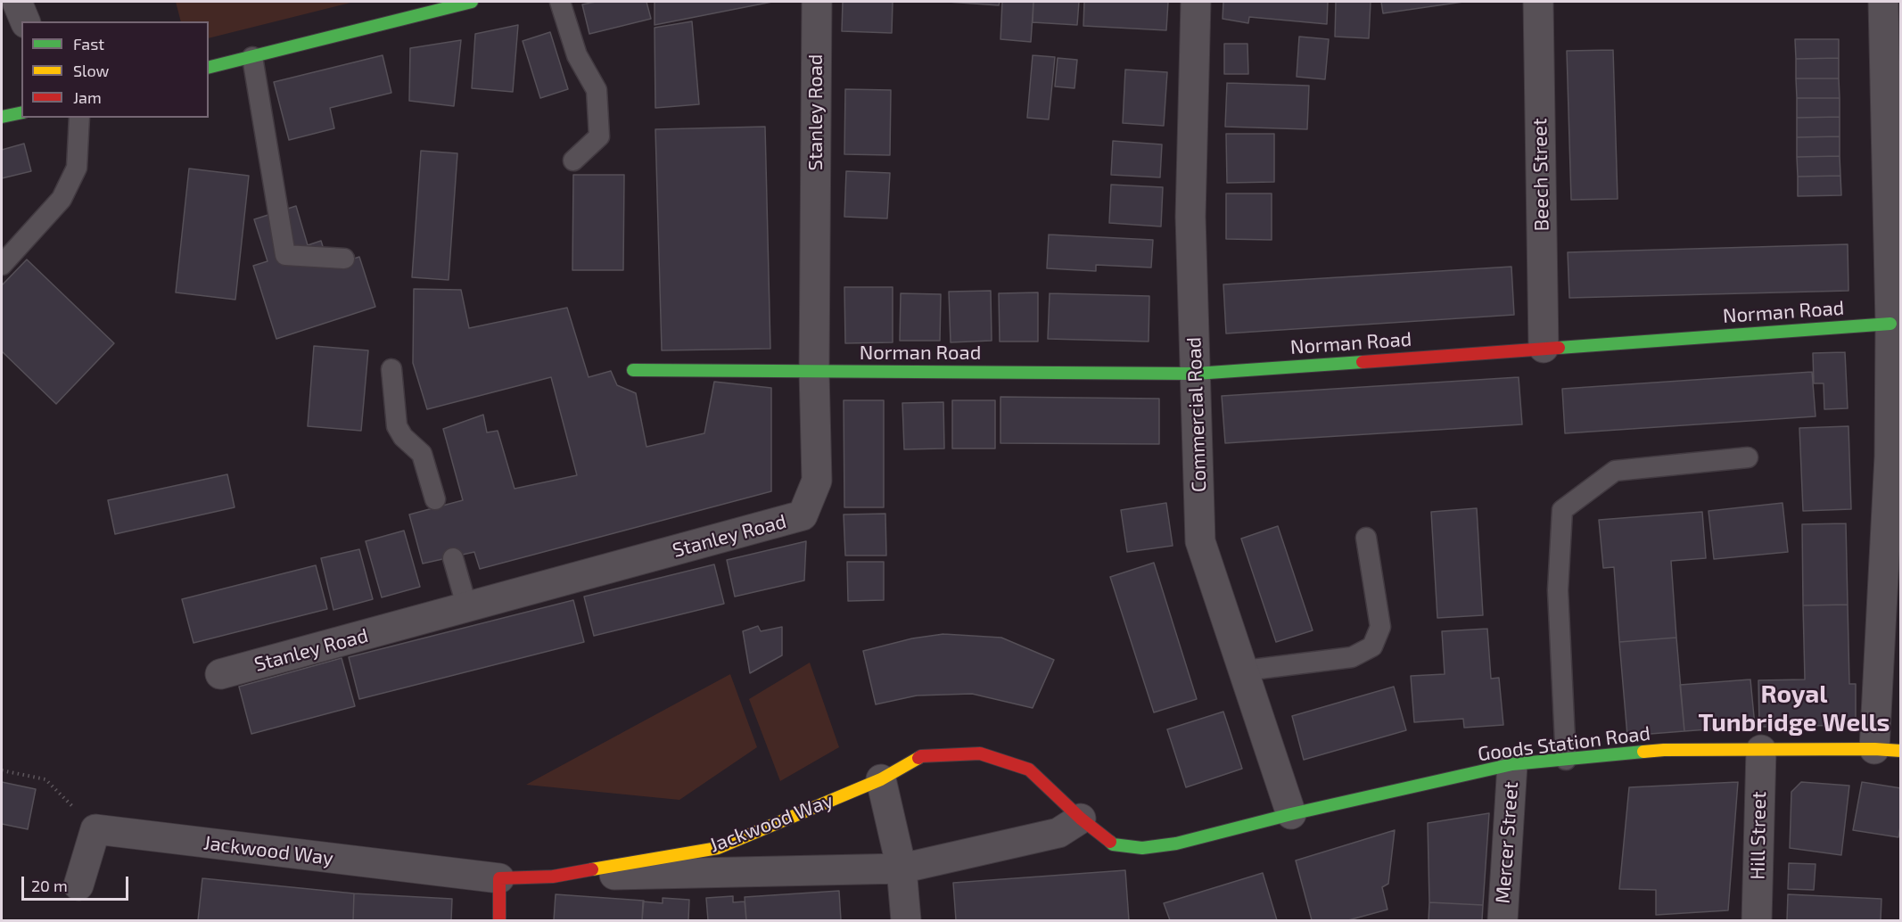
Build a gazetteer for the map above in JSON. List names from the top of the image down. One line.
{"streets":{"street":["Stanley Road","Beech Street","Norman Road","Commercial Road","Goods Station Road","Jackwood Way","Hill Street","Mercer Street"]},"crossings":[["Stanley Road","Norman Road"],["Beech Street","Norman Road"],["Norman Road","Commercial Road"],["Commercial Road","Goods Station Road"],["Goods Station Road","Jackwood Way"],["Goods Station Road","Hill Street"],["Goods Station Road","Mercer Street"]],"districts":["Royal Tunbridge Wells"],"legend":["Fast","Slow","Jam"],"scale_bar":"20 m"}
